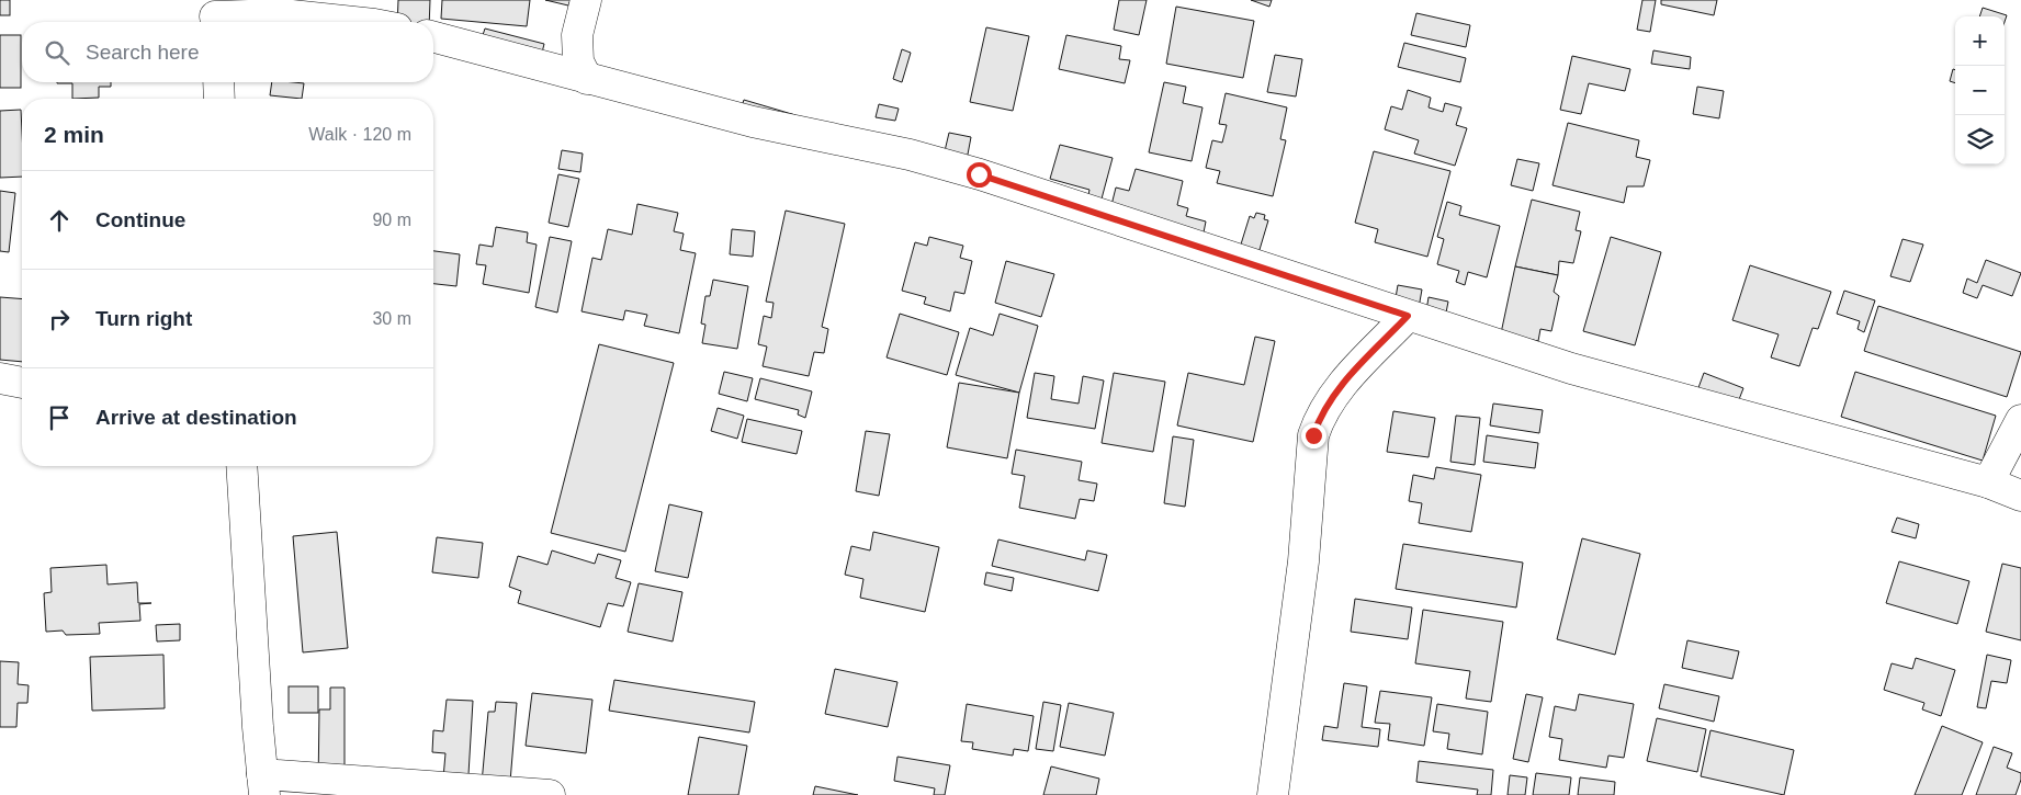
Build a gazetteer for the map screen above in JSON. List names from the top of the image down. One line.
{"page":{"map_buttons":["+","−"],"search":"Search here","heading":["2 min","Walk · 120 m"],"list":[["Continue","90 m"],["Turn right","30 m"],"Arrive at destination"]}}
